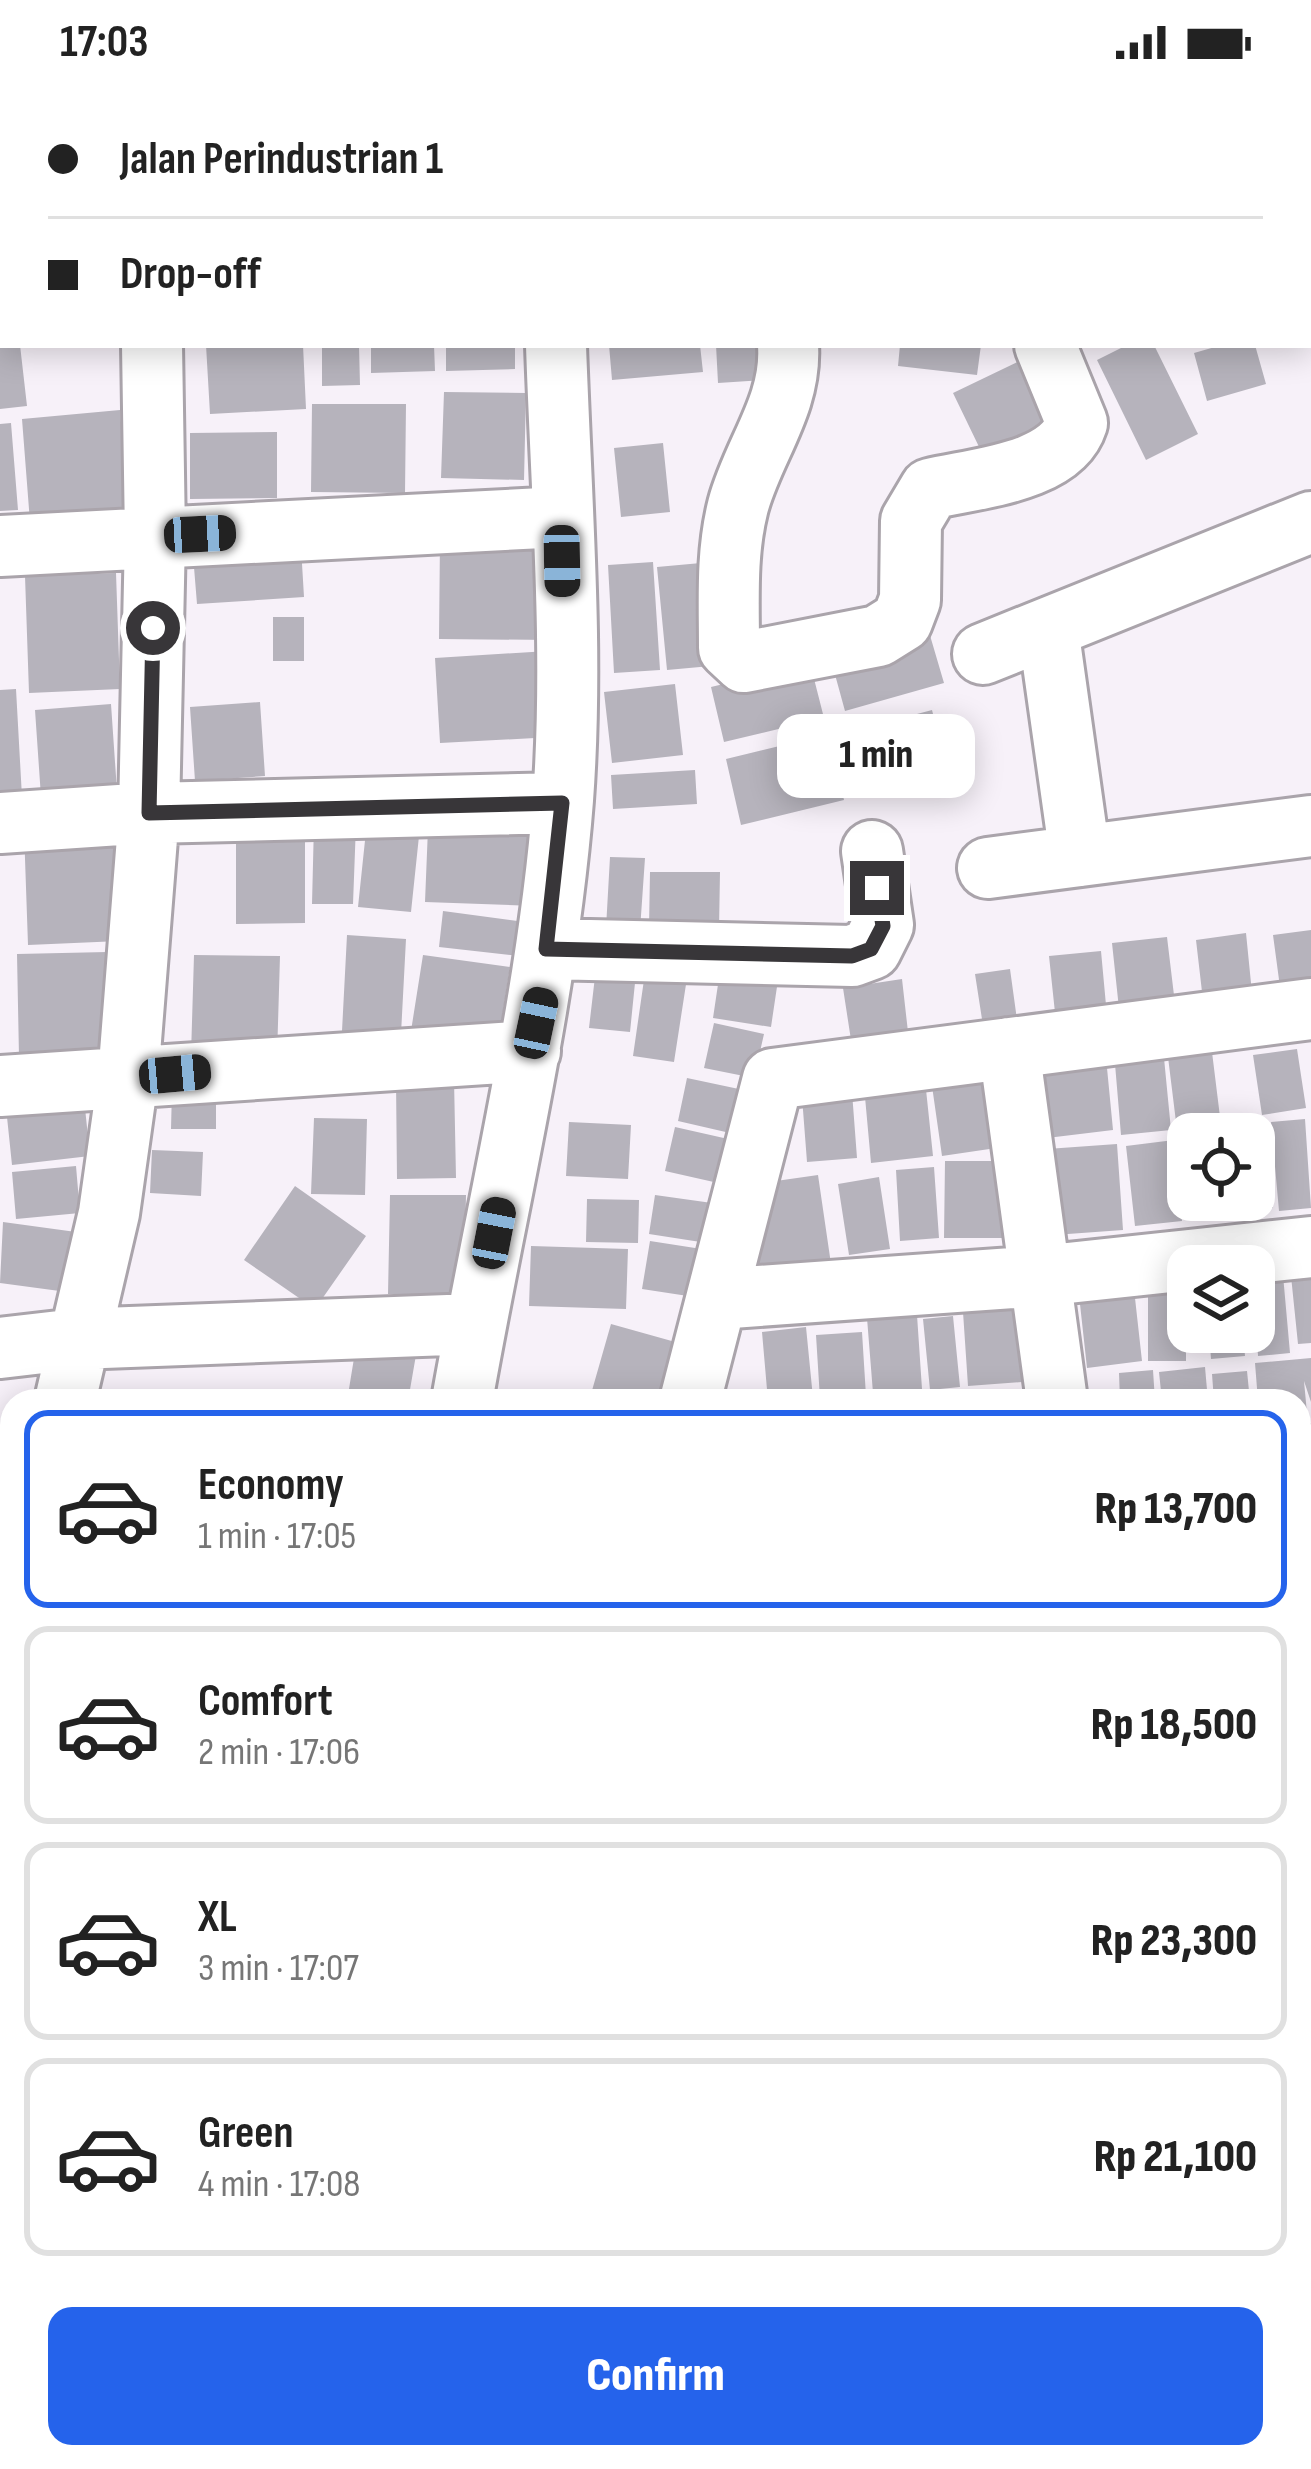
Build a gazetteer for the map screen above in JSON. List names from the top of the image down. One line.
{"page":{"status":"17:03","banner":["Jalan Perindustrian 1","Drop-off"],"bubble":"1 min","list":[{"name":"Economy","note":"1 min · 17:05","value":"Rp 13,700"},{"name":"Comfort","note":"2 min · 17:06","value":"Rp 18,500"},{"name":"XL","note":"3 min · 17:07","value":"Rp 23,300"},{"name":"Green","note":"4 min · 17:08","value":"Rp 21,100"}],"buttons":"Confirm"}}
